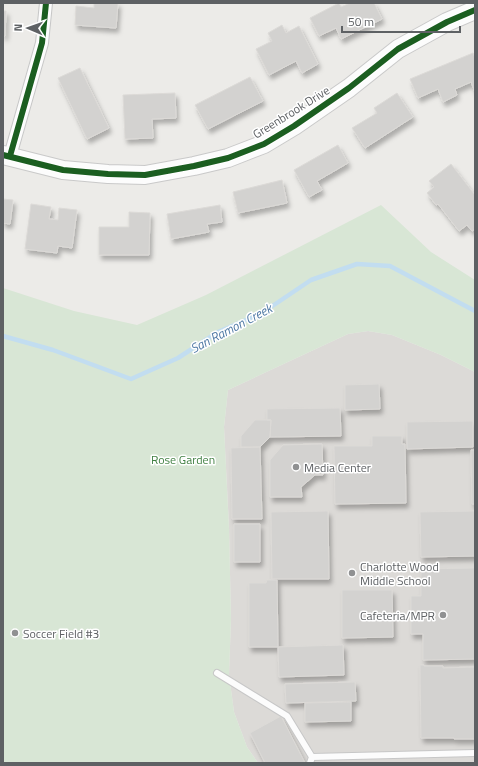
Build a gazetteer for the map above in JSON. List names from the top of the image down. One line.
{"streets":{"street":["Greenbrook Drive"]},"water":["San Ramon Creek"],"parks":["Rose Garden"],"places":["Media Center","Charlotte Wood Middle School","Cafeteria/MPR","Soccer Field #3"],"scale_bar":"50 m","north":"left"}
